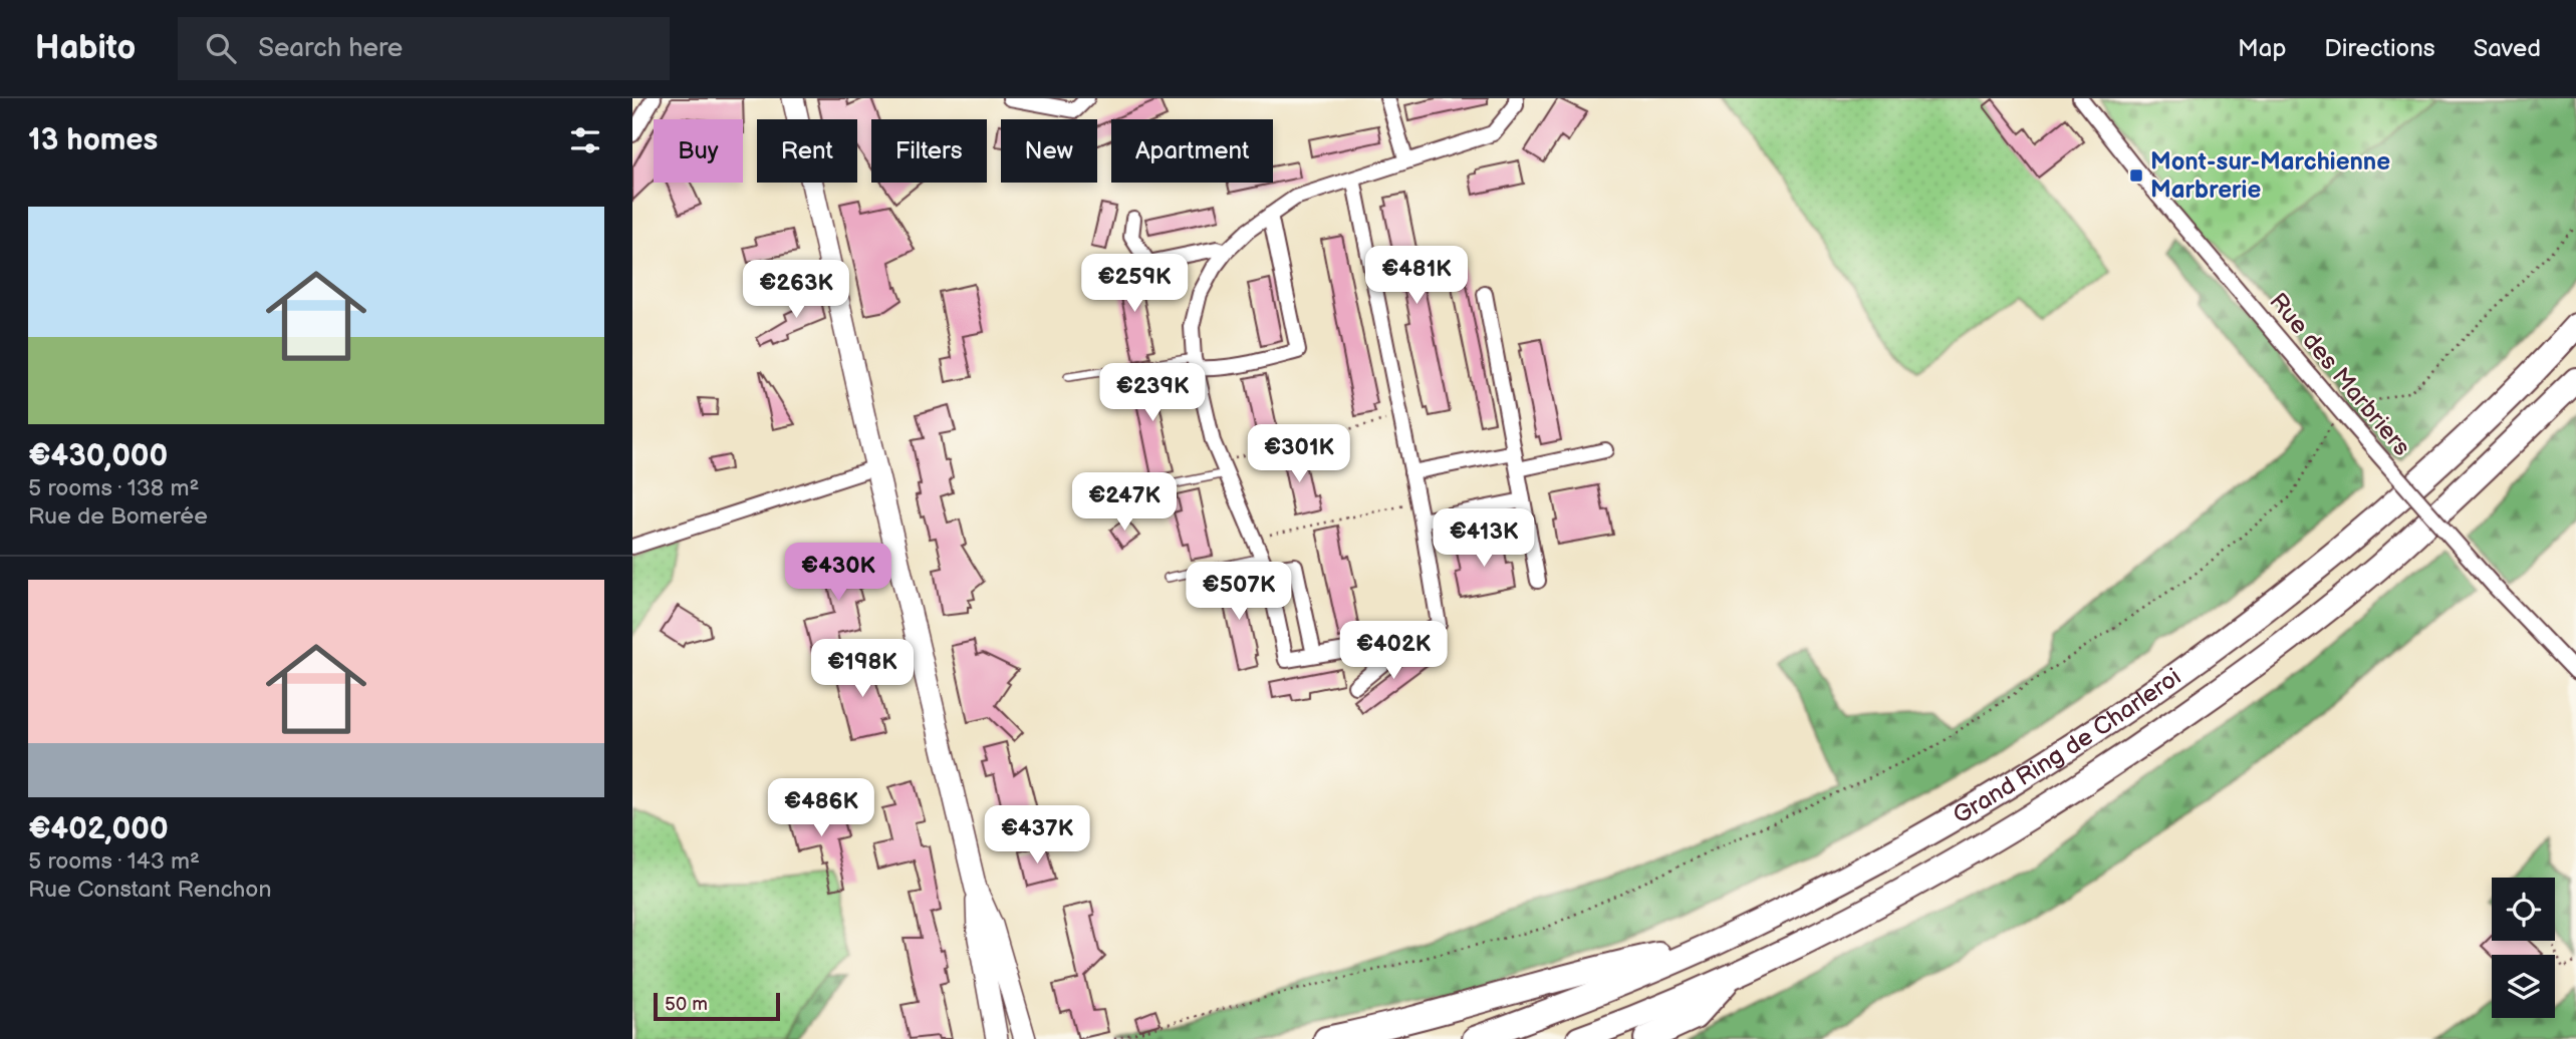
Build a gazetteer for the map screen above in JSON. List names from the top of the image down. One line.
{"streets":{"highway":["Grand Ring de Charleroi"],"street":["Rue des Marbriers"]},"places":{"transit":["Mont-sur-Marchienne Marbrerie"]},"scale_bar":"50 m","page":{"header":"Habito","search":"Search here","nav":["Map","Directions","Saved"],"heading":"13 homes","chip":["Buy","Rent","Filters","New","Apartment"],"list":[{"name":"€430,000","note":"5 rooms · 138 m² · Rue de Bomerée"},{"name":"€402,000","note":"5 rooms · 143 m² · Rue Constant Renchon"}],"price":["€481K","€259K","€263K","€239K","€301K","€247K","€413K","€430K","€507K","€402K","€198K","€486K","€437K"],"scale":"50 m"}}
